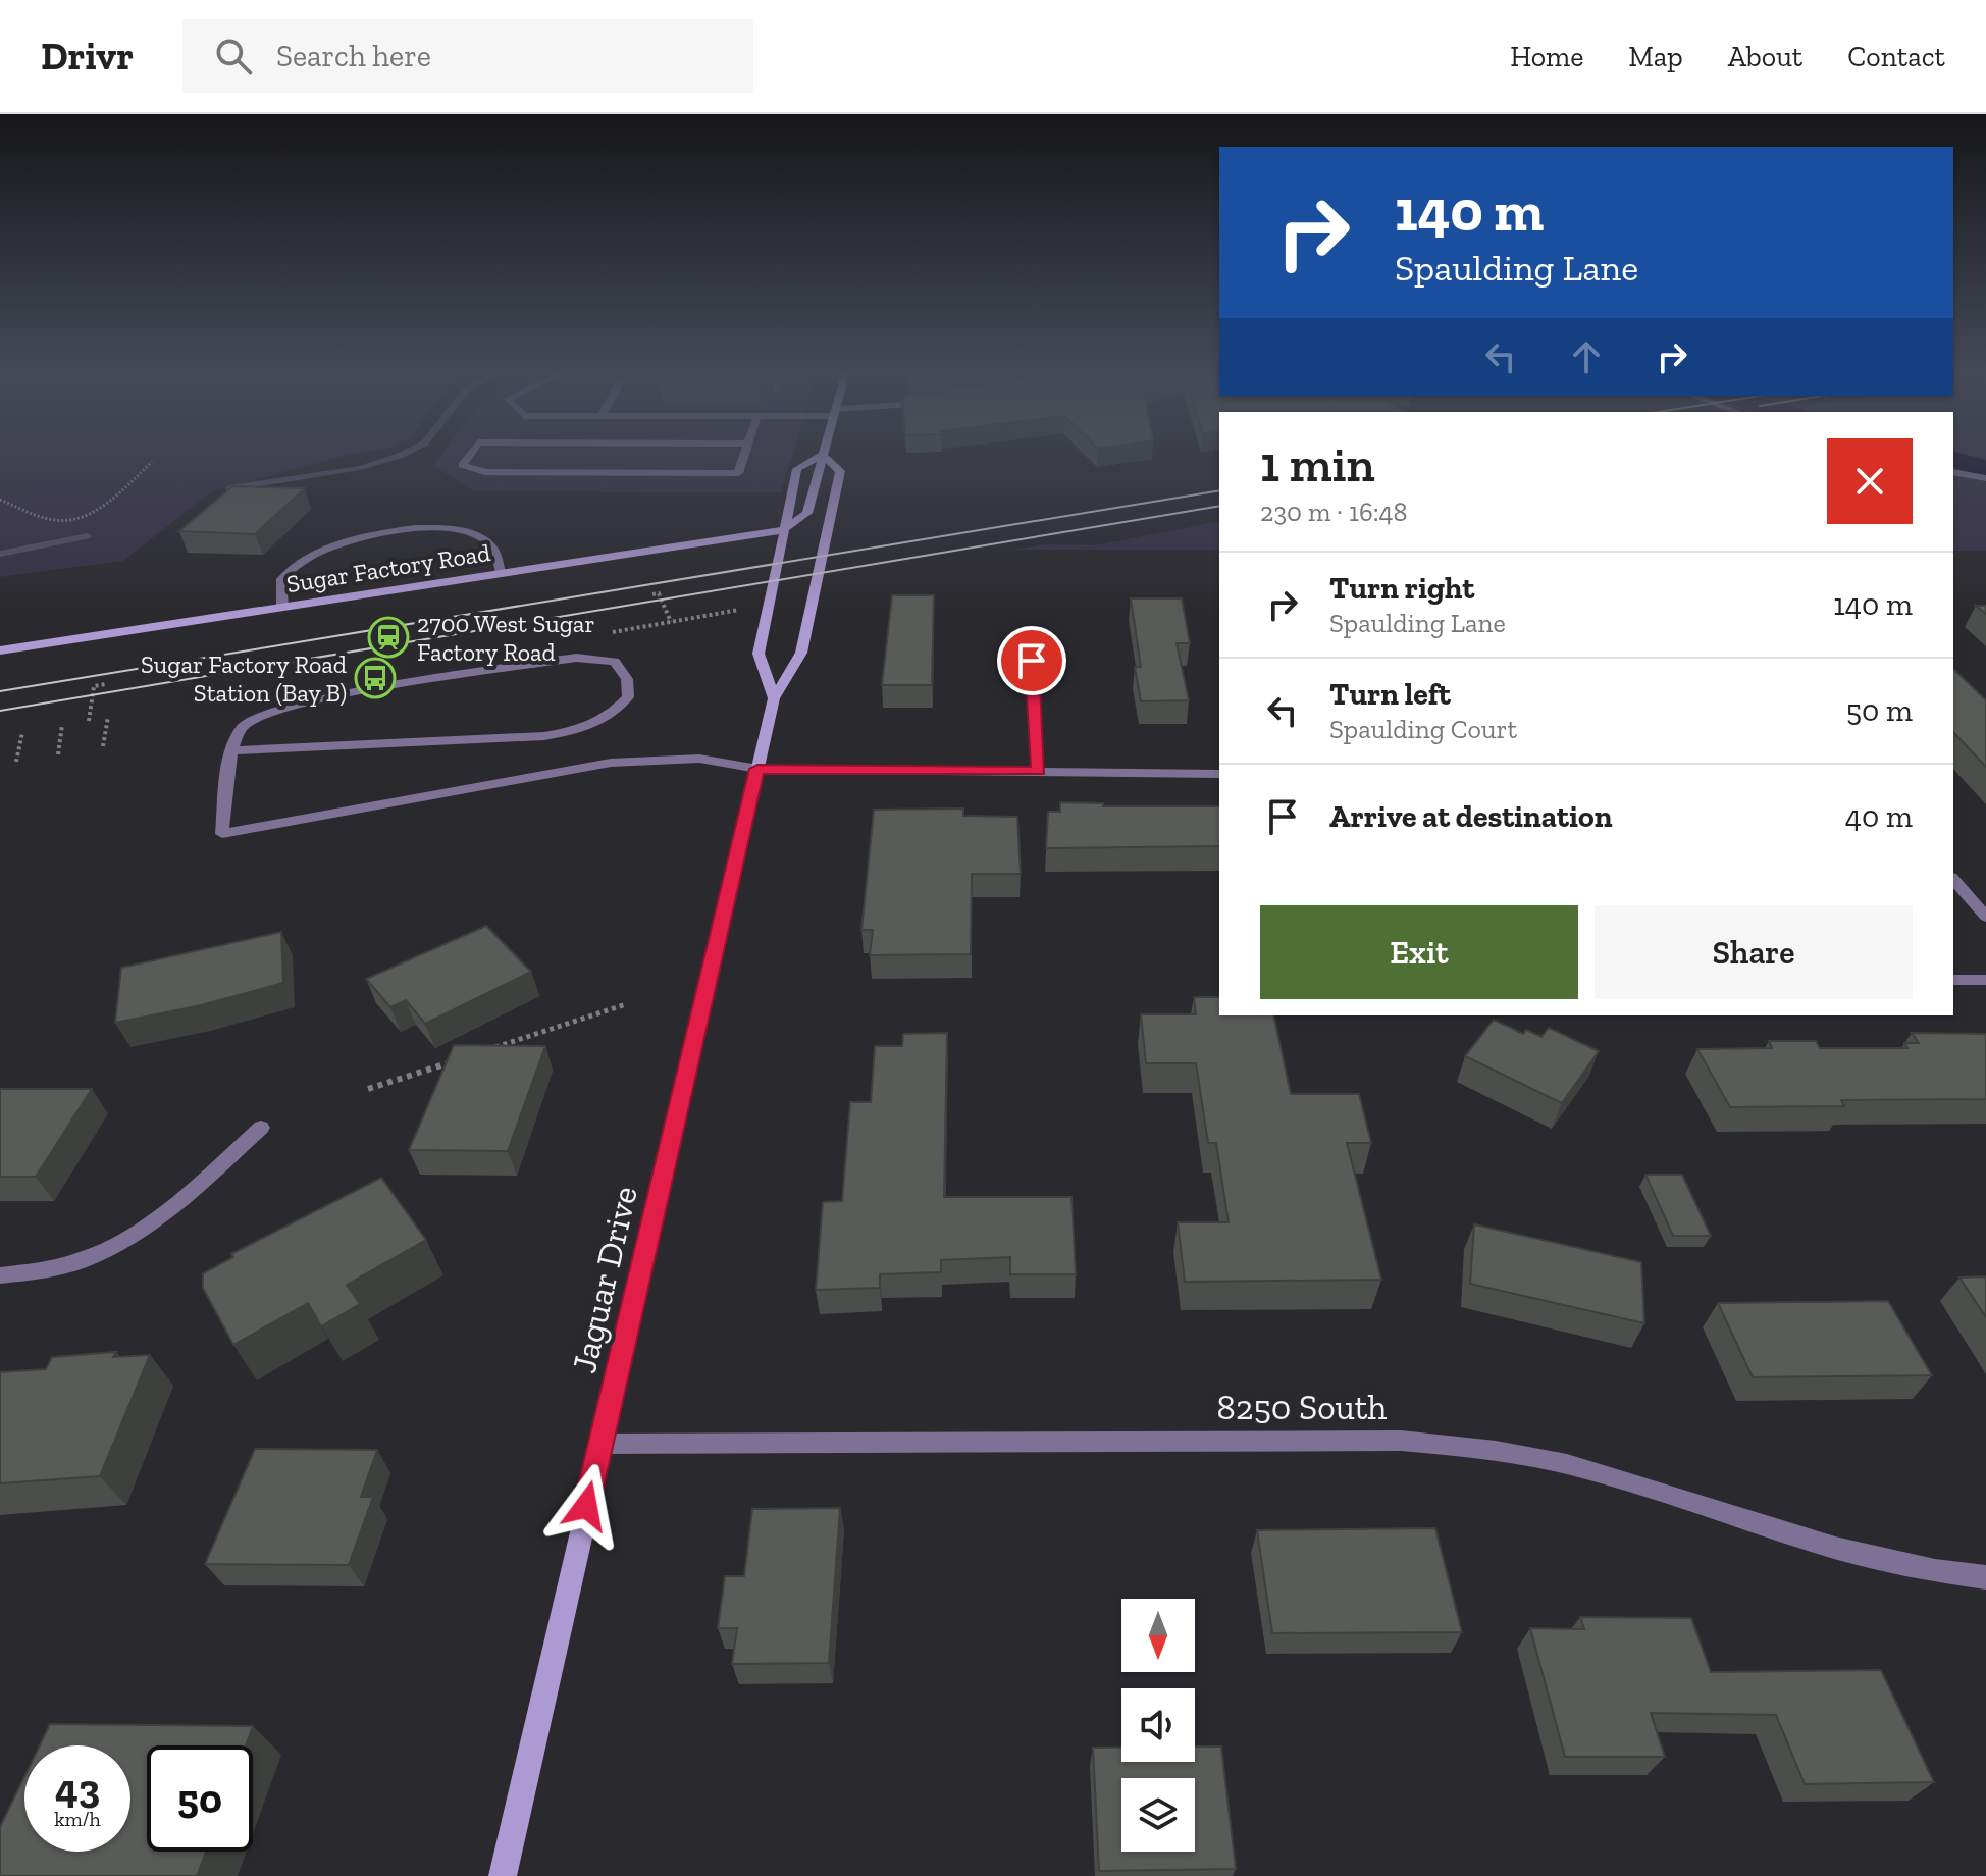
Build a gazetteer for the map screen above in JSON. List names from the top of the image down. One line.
{"streets":{"main road":["Sugar Factory Road","Jaguar Drive"],"street":["8250 South"]},"crossings":[["Jaguar Drive","8250 South"]],"places":{"station":["2700 West Sugar Factory Road"],"bus stop":["Sugar Factory Road Station (Bay B)"]},"north":"bottom","page":{"header":"Drivr","search":"Search here","nav":["Home","Map","About","Contact"],"turn":["140 m","Spaulding Lane"],"heading":["1 min","230 m · 16:48"],"list":[{"name":"Turn right","note":"Spaulding Lane","value":"140 m"},{"name":"Turn left","note":"Spaulding Court","value":"50 m"},{"name":"Arrive at destination","value":"40 m"}],"buttons":["Exit","Share"],"speed":"43 km/h","limit":"50"}}
